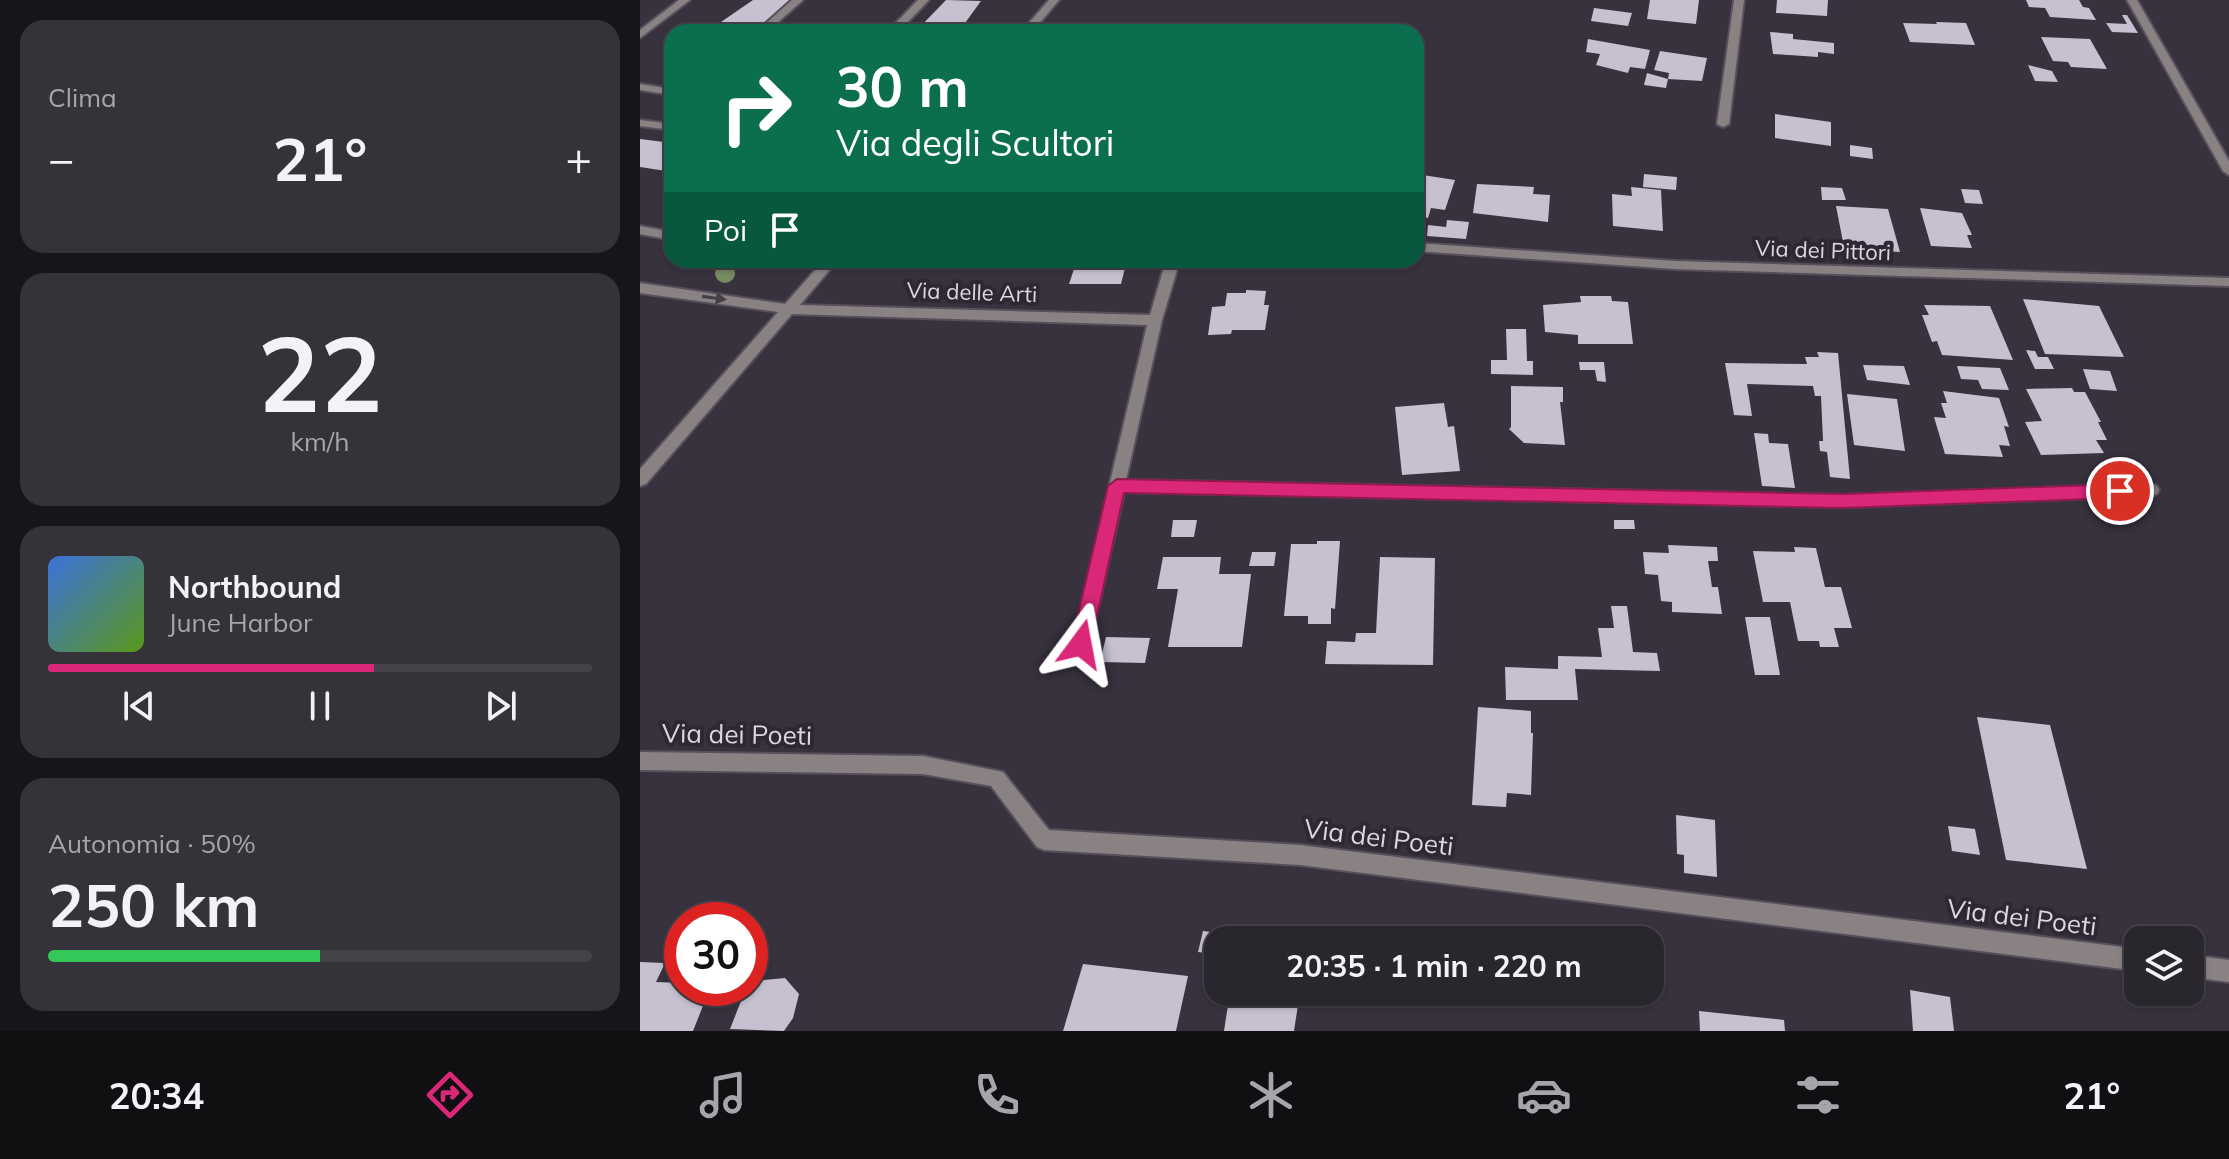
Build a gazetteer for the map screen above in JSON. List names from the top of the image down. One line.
{"streets":{"street":["Via dei Pittori","Via delle Arti","Via dei Poeti"]},"page":{"tile":["Clima",["22","km/h"],["Autonomia · 50%","250 km"]],"turn":["30 m","Via degli Scultori"],"heat":["−","21°","+"],"then":"Poi","song":["Northbound","June Harbor"],"limit":"30","trip":"20:35 · 1 min · 220 m","tabs":["20:34","21°"]}}
